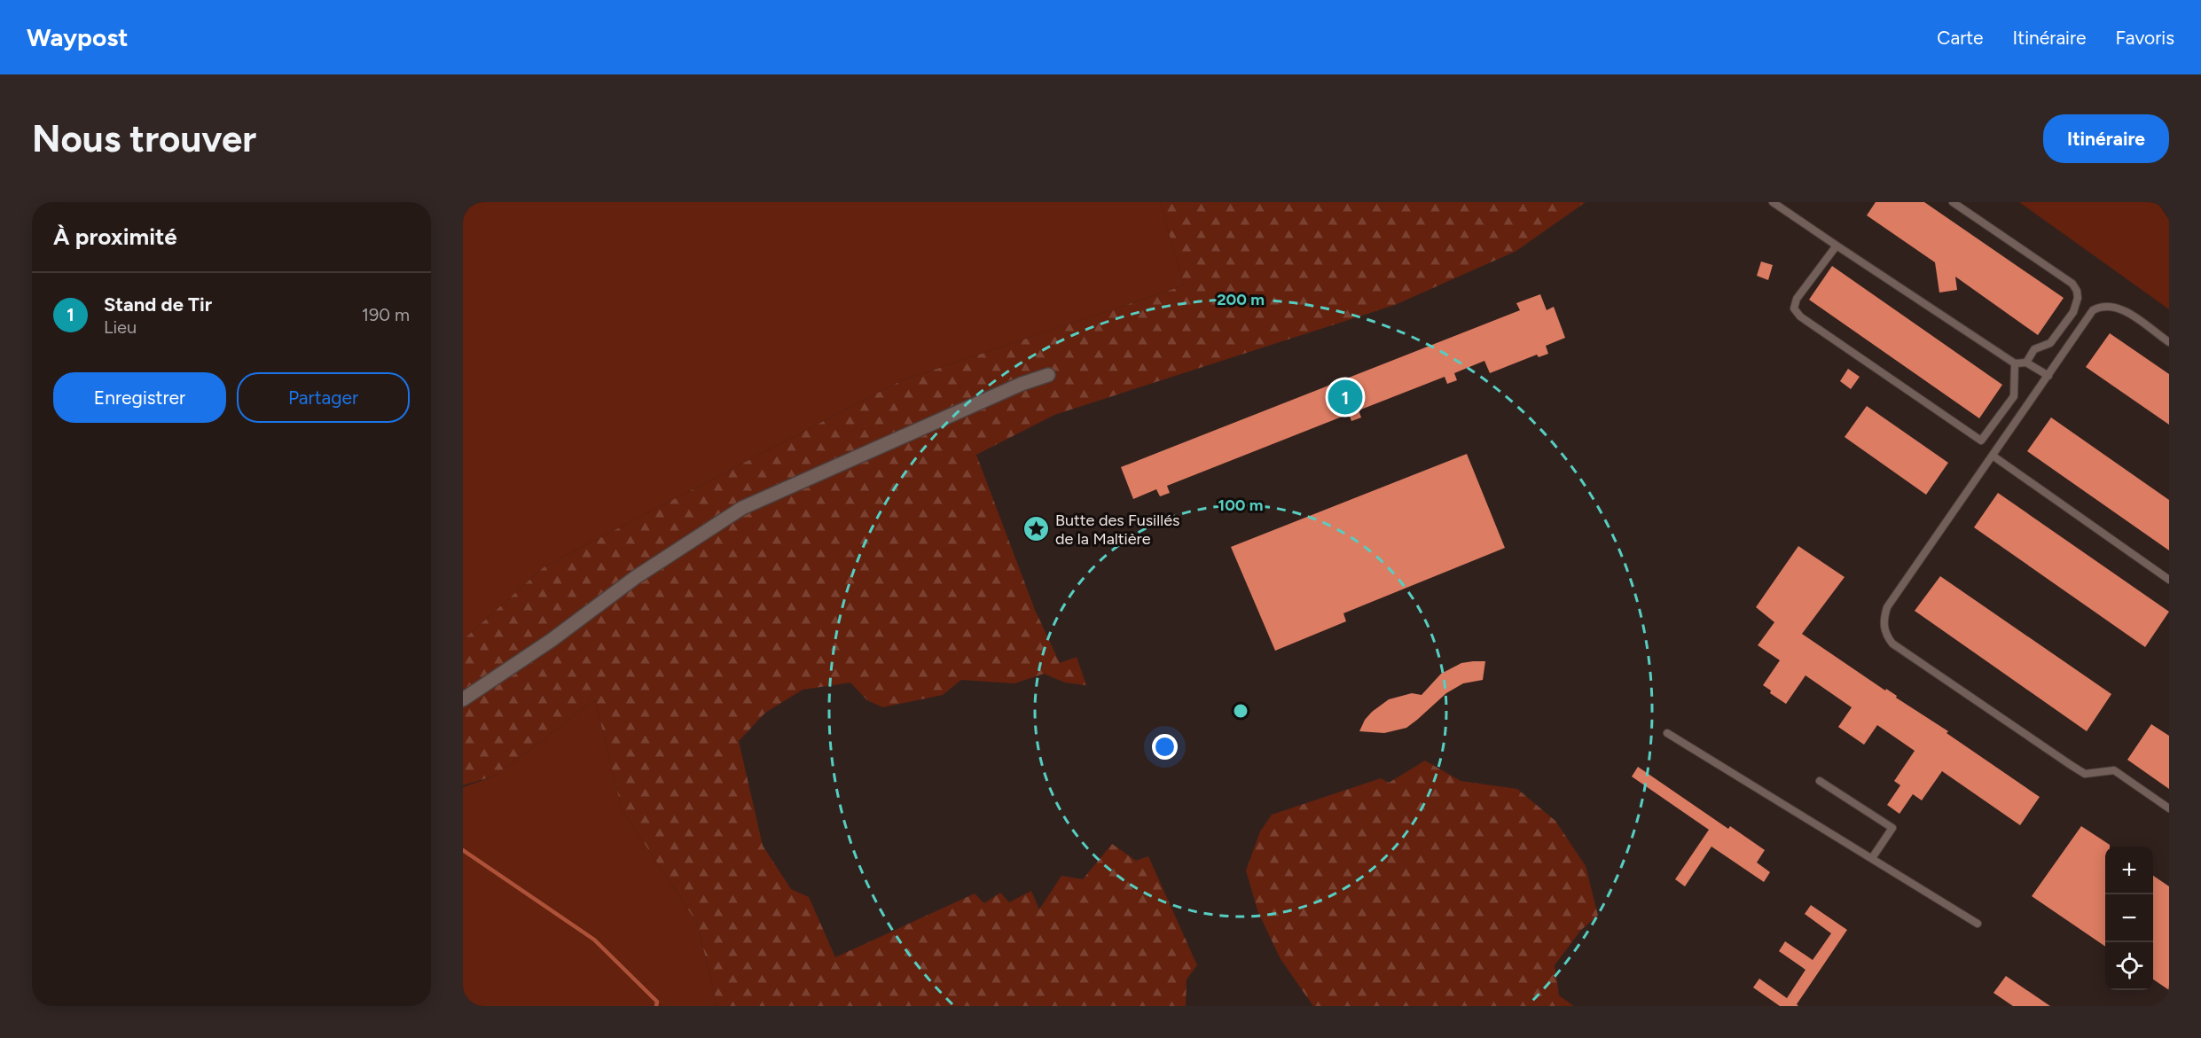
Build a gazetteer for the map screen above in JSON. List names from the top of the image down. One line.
{"places":{"place":["Butte des Fusillés de la Maltière"]},"page":{"header":"Waypost","nav":["Carte","Itinéraire","Favoris"],"buttons":["Itinéraire",["Enregistrer","Partager"]],"title":"Nous trouver","heading":"À proximité","list":[{"mark":"1","name":"Stand de Tir","note":"Lieu","value":"190 m"}],"pins":"1","map_buttons":["+","−"]},"rings":["200 m","100 m"]}
